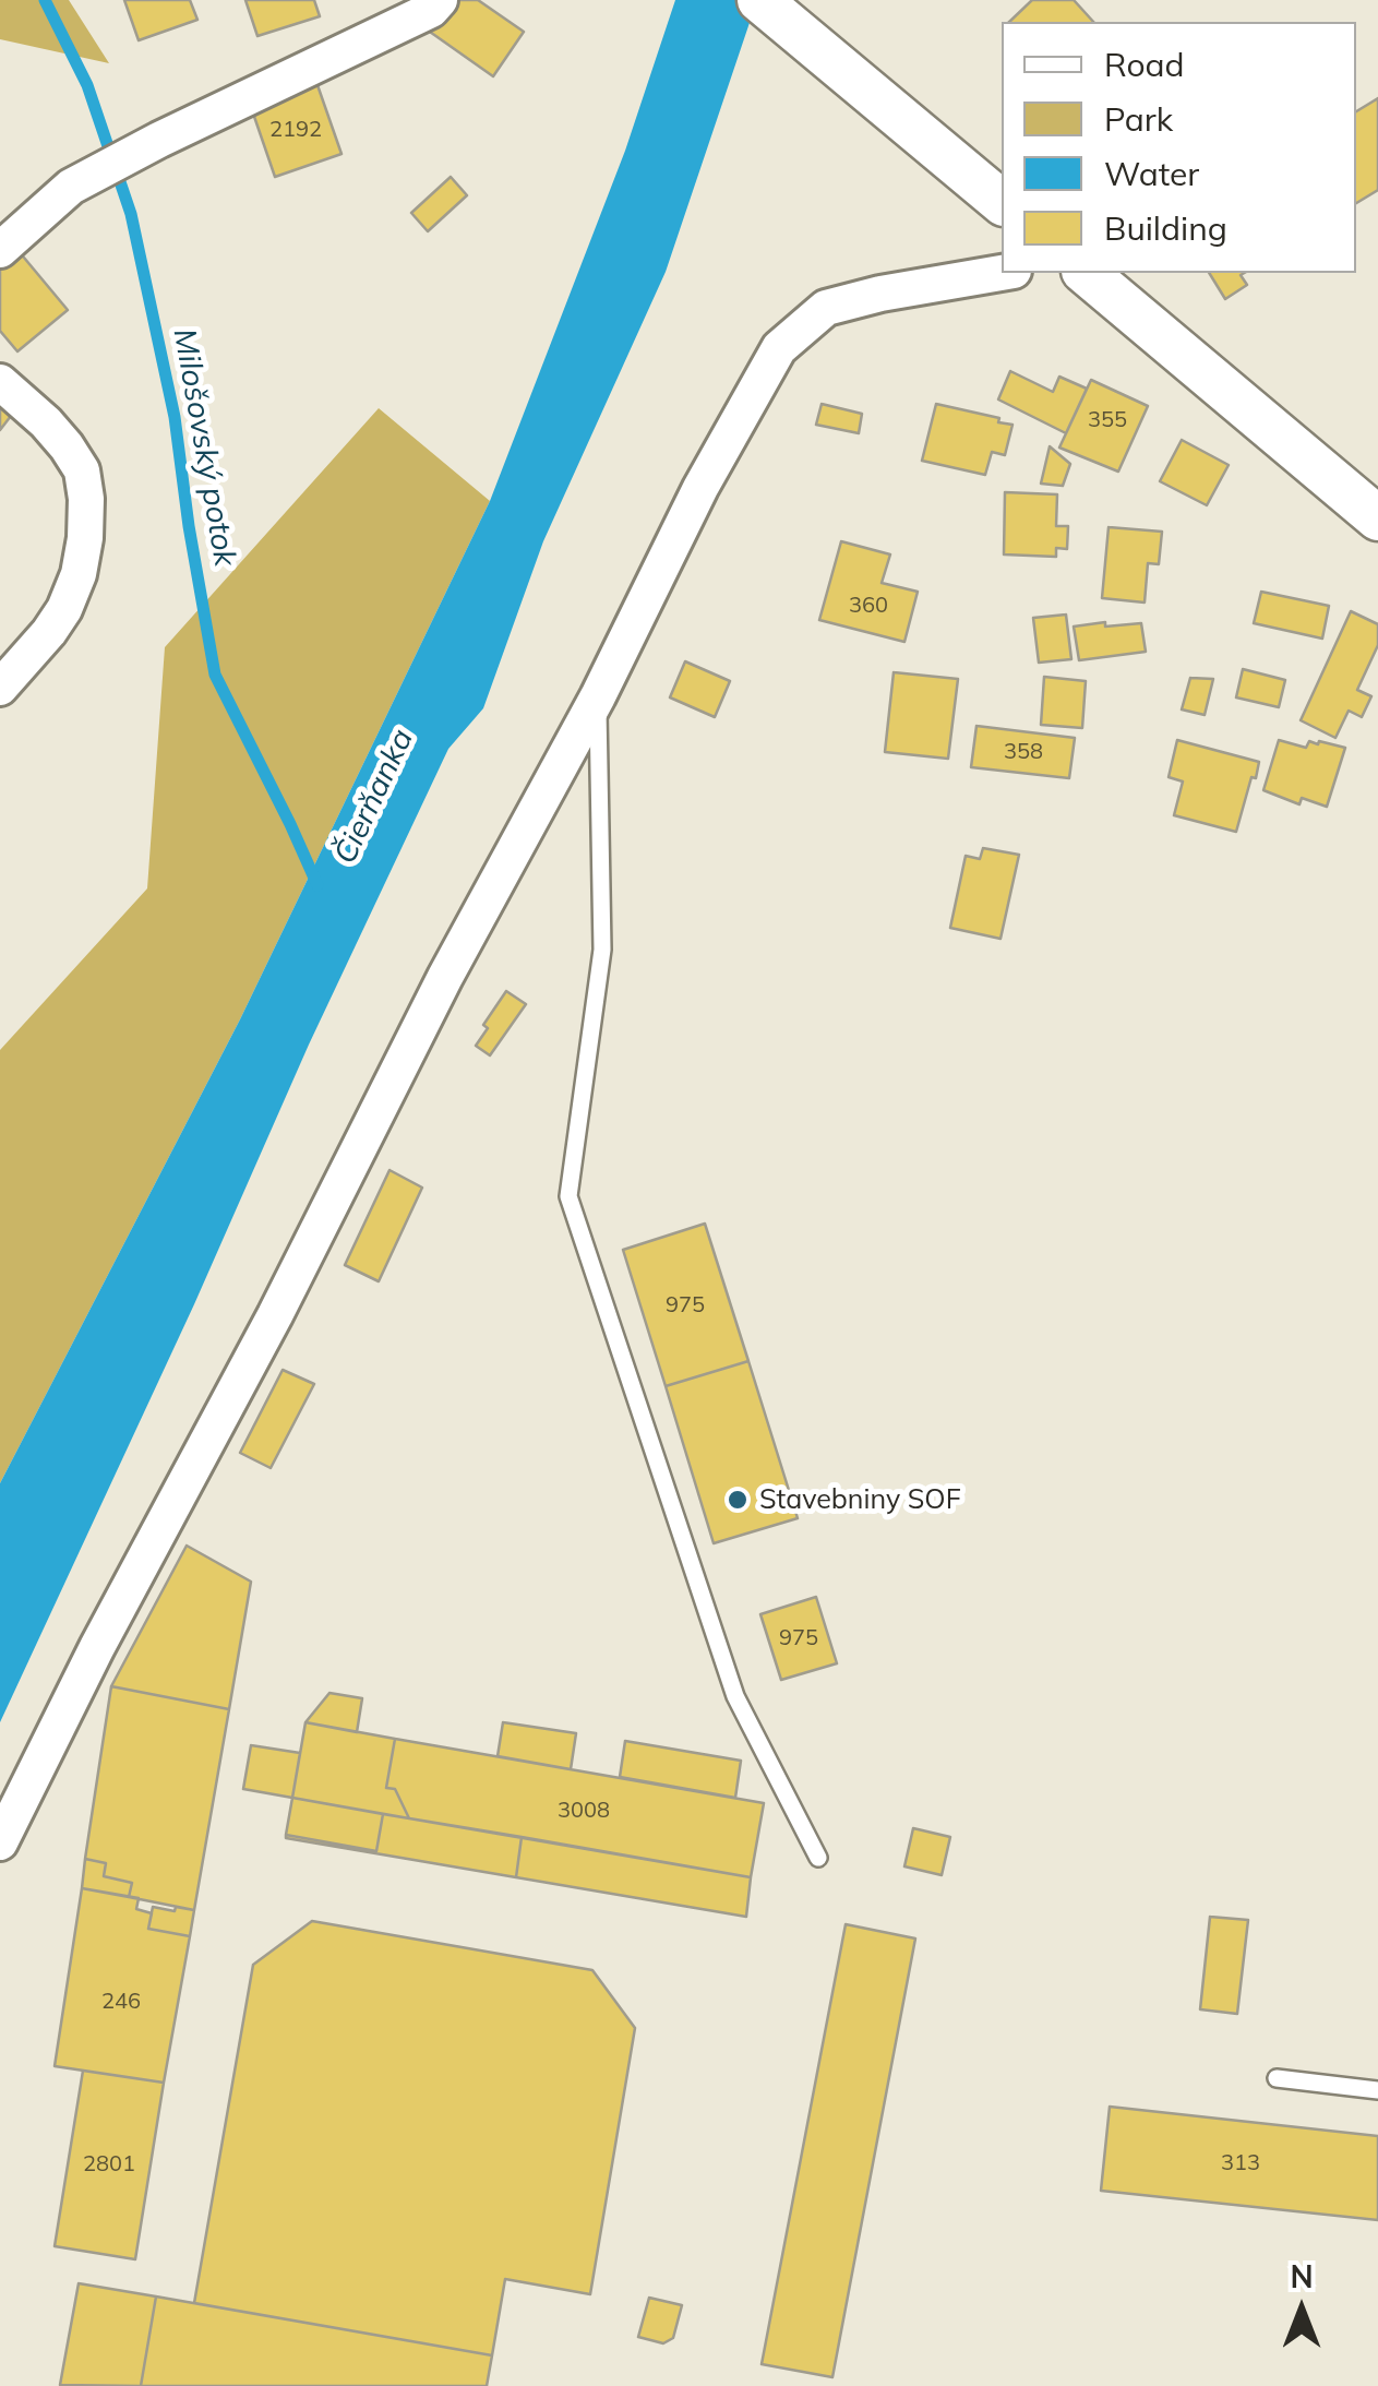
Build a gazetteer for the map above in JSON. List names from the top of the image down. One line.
{"water":["Milošovský potok","Čierňanka"],"places":["Stavebniny SOF"],"house_numbers":["2192","355","360","358","975","975","3008","246","313","2801"],"legend":["Road","Park","Water","Building"],"north":"top"}
